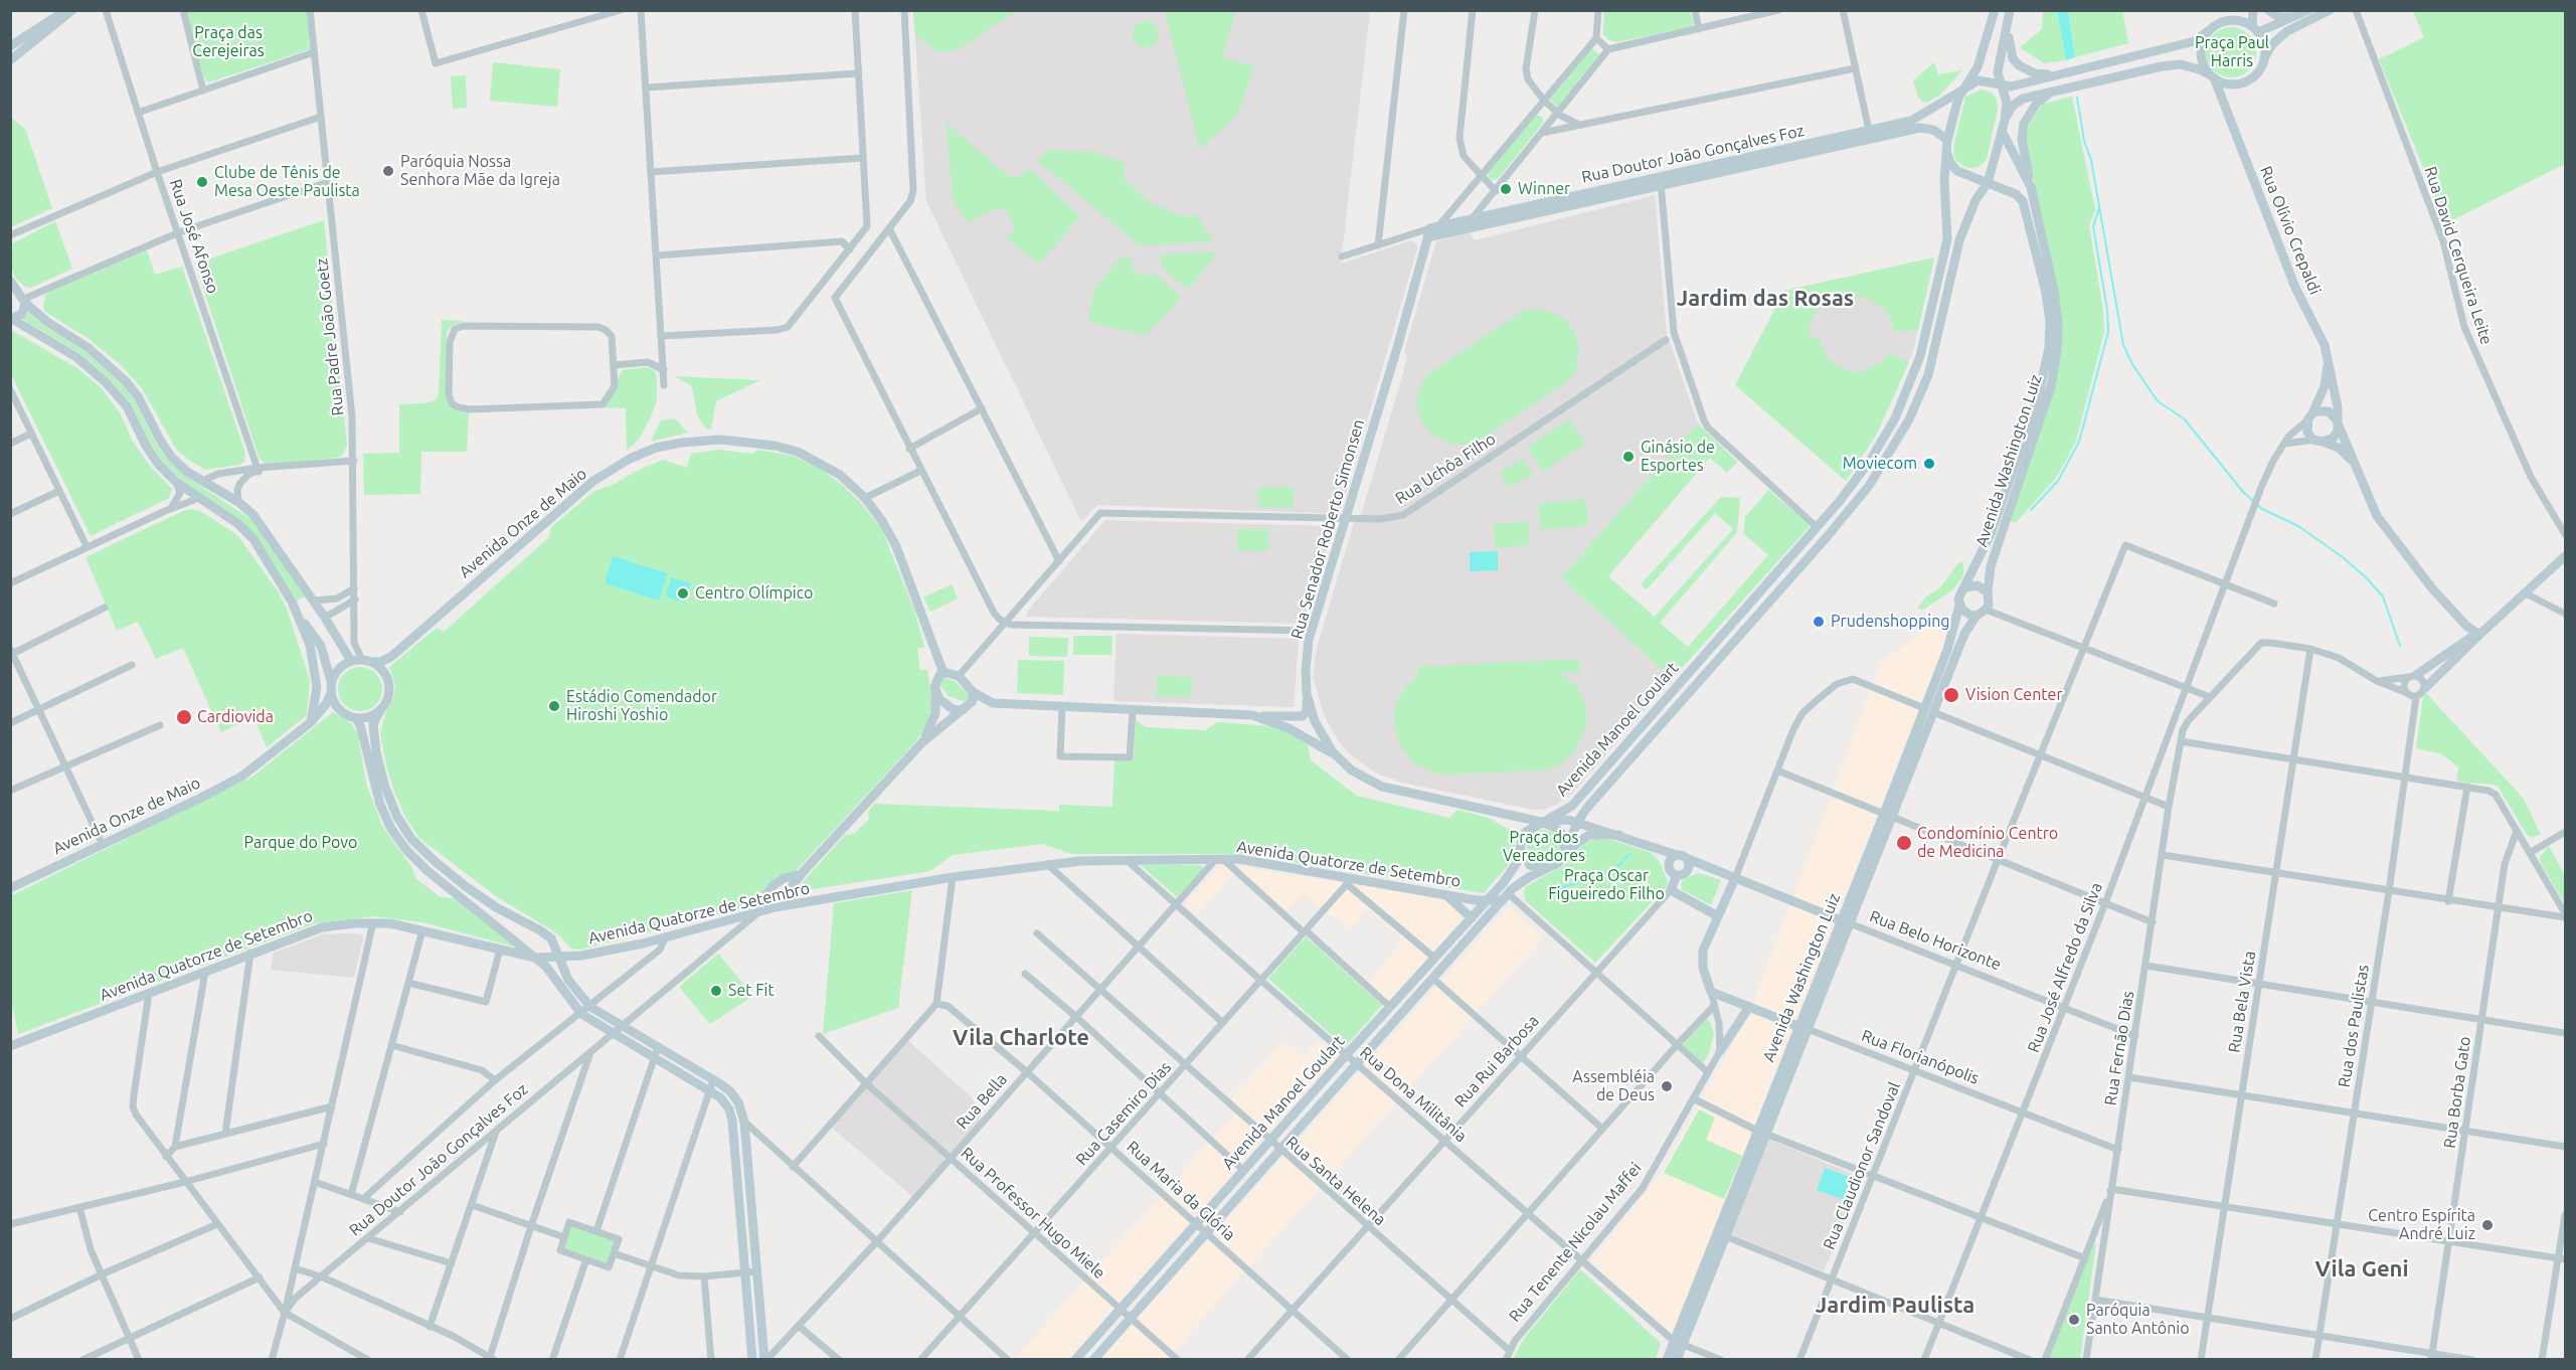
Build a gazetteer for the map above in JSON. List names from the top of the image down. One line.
{"streets":{"street":["Rua Doutor João Gonçalves Foz","Rua Olívio Crepaldi","Rua José Afonso","Rua David Cerqueira Leite","Rua Padre João Goetz","Avenida Washington Luiz","Rua Uchôa Filho","Avenida Onze de Maio","Rua Senador Roberto Simonsen","Avenida Manoel Goulart","Avenida Quatorze de Setembro","Rua Belo Horizonte","Rua José Alfredo da Silva","Rua Bela Vista","Rua dos Paulistas","Rua Fernão Dias","Rua Florianópolis","Rua Rui Barbosa","Rua Borba Gato","Rua Dona Militânia","Rua Bella","Rua Casemiro Dias","Rua Claudionor Sandoval","Rua Santa Helena","Rua Maria da Glória","Rua Professor Hugo Miele","Rua Tenente Nicolau Maffei"]},"crossings":[["Rua Doutor João Gonçalves Foz","Rua Senador Roberto Simonsen"],["Rua Doutor João Gonçalves Foz","Avenida Manoel Goulart"],["Rua Olívio Crepaldi","Rua José Alfredo da Silva"],["Rua Padre João Goetz","Avenida Onze de Maio"],["Avenida Washington Luiz","Avenida Manoel Goulart"],["Avenida Washington Luiz","Rua Belo Horizonte"],["Avenida Washington Luiz","Rua Florianópolis"],["Avenida Washington Luiz","Rua Dona Militânia"],["Rua Uchôa Filho","Rua Senador Roberto Simonsen"],["Rua Senador Roberto Simonsen","Avenida Manoel Goulart"],["Avenida Manoel Goulart","Avenida Quatorze de Setembro"],["Avenida Manoel Goulart","Rua Dona Militânia"],["Avenida Manoel Goulart","Rua Santa Helena"],["Avenida Manoel Goulart","Rua Maria da Glória"],["Avenida Manoel Goulart","Rua Professor Hugo Miele"],["Avenida Quatorze de Setembro","Rua Dona Militânia"],["Avenida Quatorze de Setembro","Rua Bella"],["Avenida Quatorze de Setembro","Rua Casemiro Dias"],["Rua Belo Horizonte","Rua José Alfredo da Silva"],["Rua Belo Horizonte","Rua Fernão Dias"],["Rua Belo Horizonte","Rua Claudionor Sandoval"],["Rua José Alfredo da Silva","Rua Florianópolis"],["Rua José Alfredo da Silva","Rua Claudionor Sandoval"],["Rua Bela Vista","Rua Fernão Dias"],["Rua Fernão Dias","Rua Florianópolis"],["Rua Florianópolis","Rua Claudionor Sandoval"],["Rua Rui Barbosa","Rua Dona Militânia"],["Rua Rui Barbosa","Rua Santa Helena"],["Rua Rui Barbosa","Rua Maria da Glória"],["Rua Dona Militânia","Rua Bella"],["Rua Dona Militânia","Rua Casemiro Dias"],["Rua Dona Militânia","Rua Tenente Nicolau Maffei"],["Rua Bella","Rua Santa Helena"],["Rua Bella","Rua Maria da Glória"],["Rua Bella","Rua Professor Hugo Miele"],["Rua Casemiro Dias","Rua Santa Helena"],["Rua Casemiro Dias","Rua Maria da Glória"],["Rua Casemiro Dias","Rua Professor Hugo Miele"],["Rua Santa Helena","Rua Tenente Nicolau Maffei"]],"districts":["Jardim das Rosas","Vila Charlote","Vila Geni","Jardim Paulista"],"parks":["Praça das Cerejeiras","Praça Paul Harris","Praça dos Vereadores","Parque do Povo","Praça Oscar Figueiredo Filho"],"places":["Paróquia Nossa Senhora Mãe da Igreja","Clube de Tênis de Mesa Oeste Paulista","Winner","Ginásio de Esportes","Moviecom","Centro Olímpico","Prudenshopping","Vision Center","Estádio Comendador Hiroshi Yoshio","Cardiovida","Condomínio Centro de Medicina","Set Fit","Assembléia de Deus","Centro Espírita André Luiz","Paróquia Santo Antônio"]}
